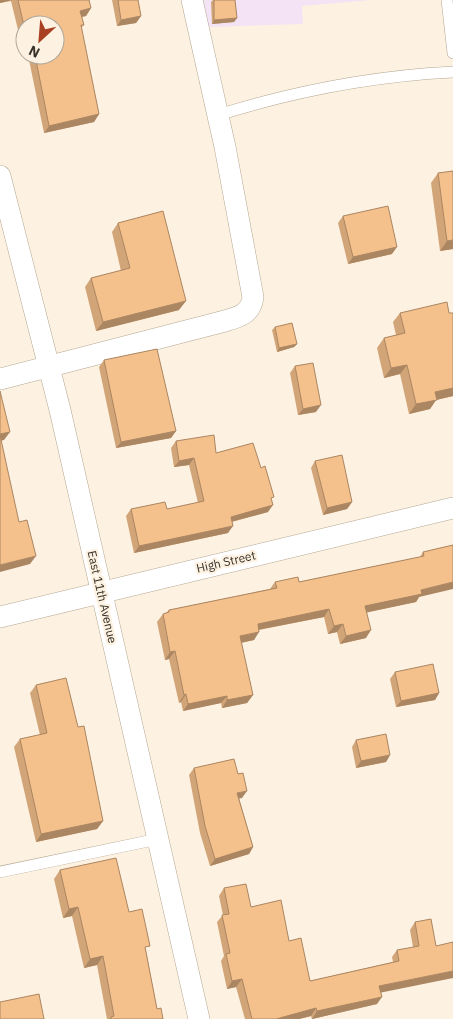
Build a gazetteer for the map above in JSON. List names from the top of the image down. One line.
{"streets":{"street":["High Street","East 11th Avenue"]},"crossings":[["High Street","East 11th Avenue"]],"north":"bottom left"}
